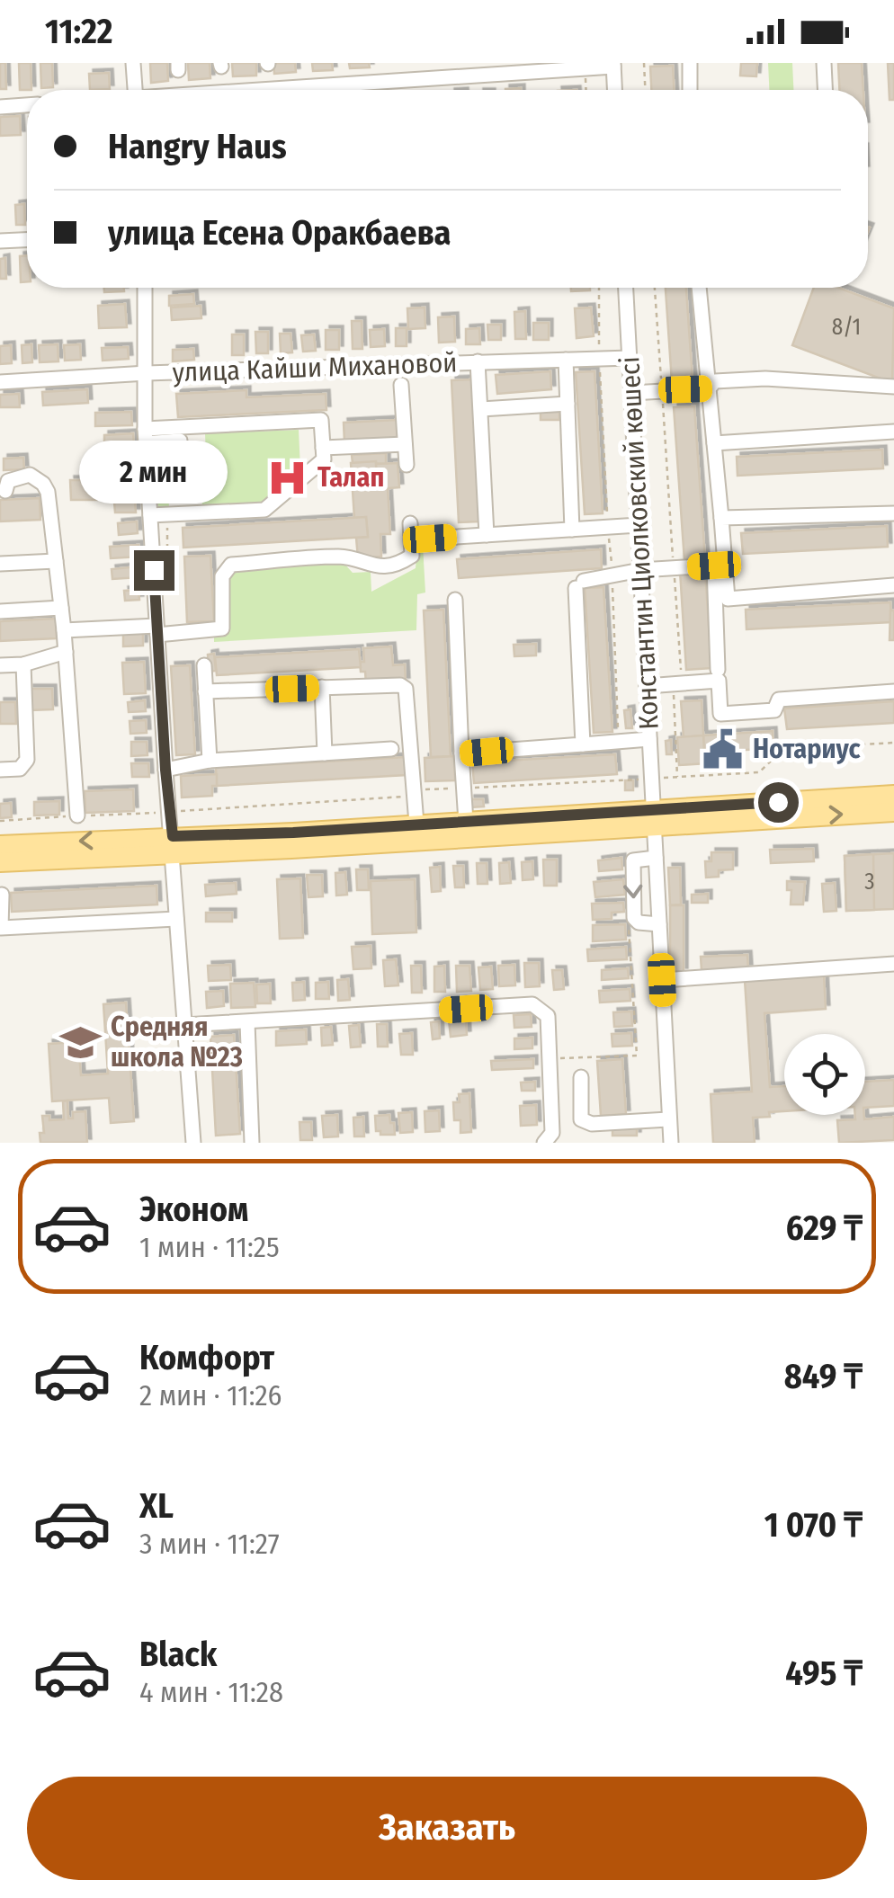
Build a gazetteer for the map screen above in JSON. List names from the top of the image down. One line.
{"streets":{"street":["улица Кайши Михановой","Константин Циолковский көшесі"]},"crossings":[["улица Кайши Михановой","Константин Циолковский көшесі"]],"places":{"hospital":["Талап"],"public building":["Нотариус"],"school or university":["Средняя школа №23"]},"house_numbers":["8/1","3"],"page":{"status":"11:22","banner":["Hangry Haus","улица Есена Оракбаева"],"bubble":"2 мин","list":[{"name":"Эконом","note":"1 мин · 11:25","value":"629 ₸"},{"name":"Комфорт","note":"2 мин · 11:26","value":"849 ₸"},{"name":"XL","note":"3 мин · 11:27","value":"1 070 ₸"},{"name":"Black","note":"4 мин · 11:28","value":"495 ₸"}],"buttons":"Заказать"}}
